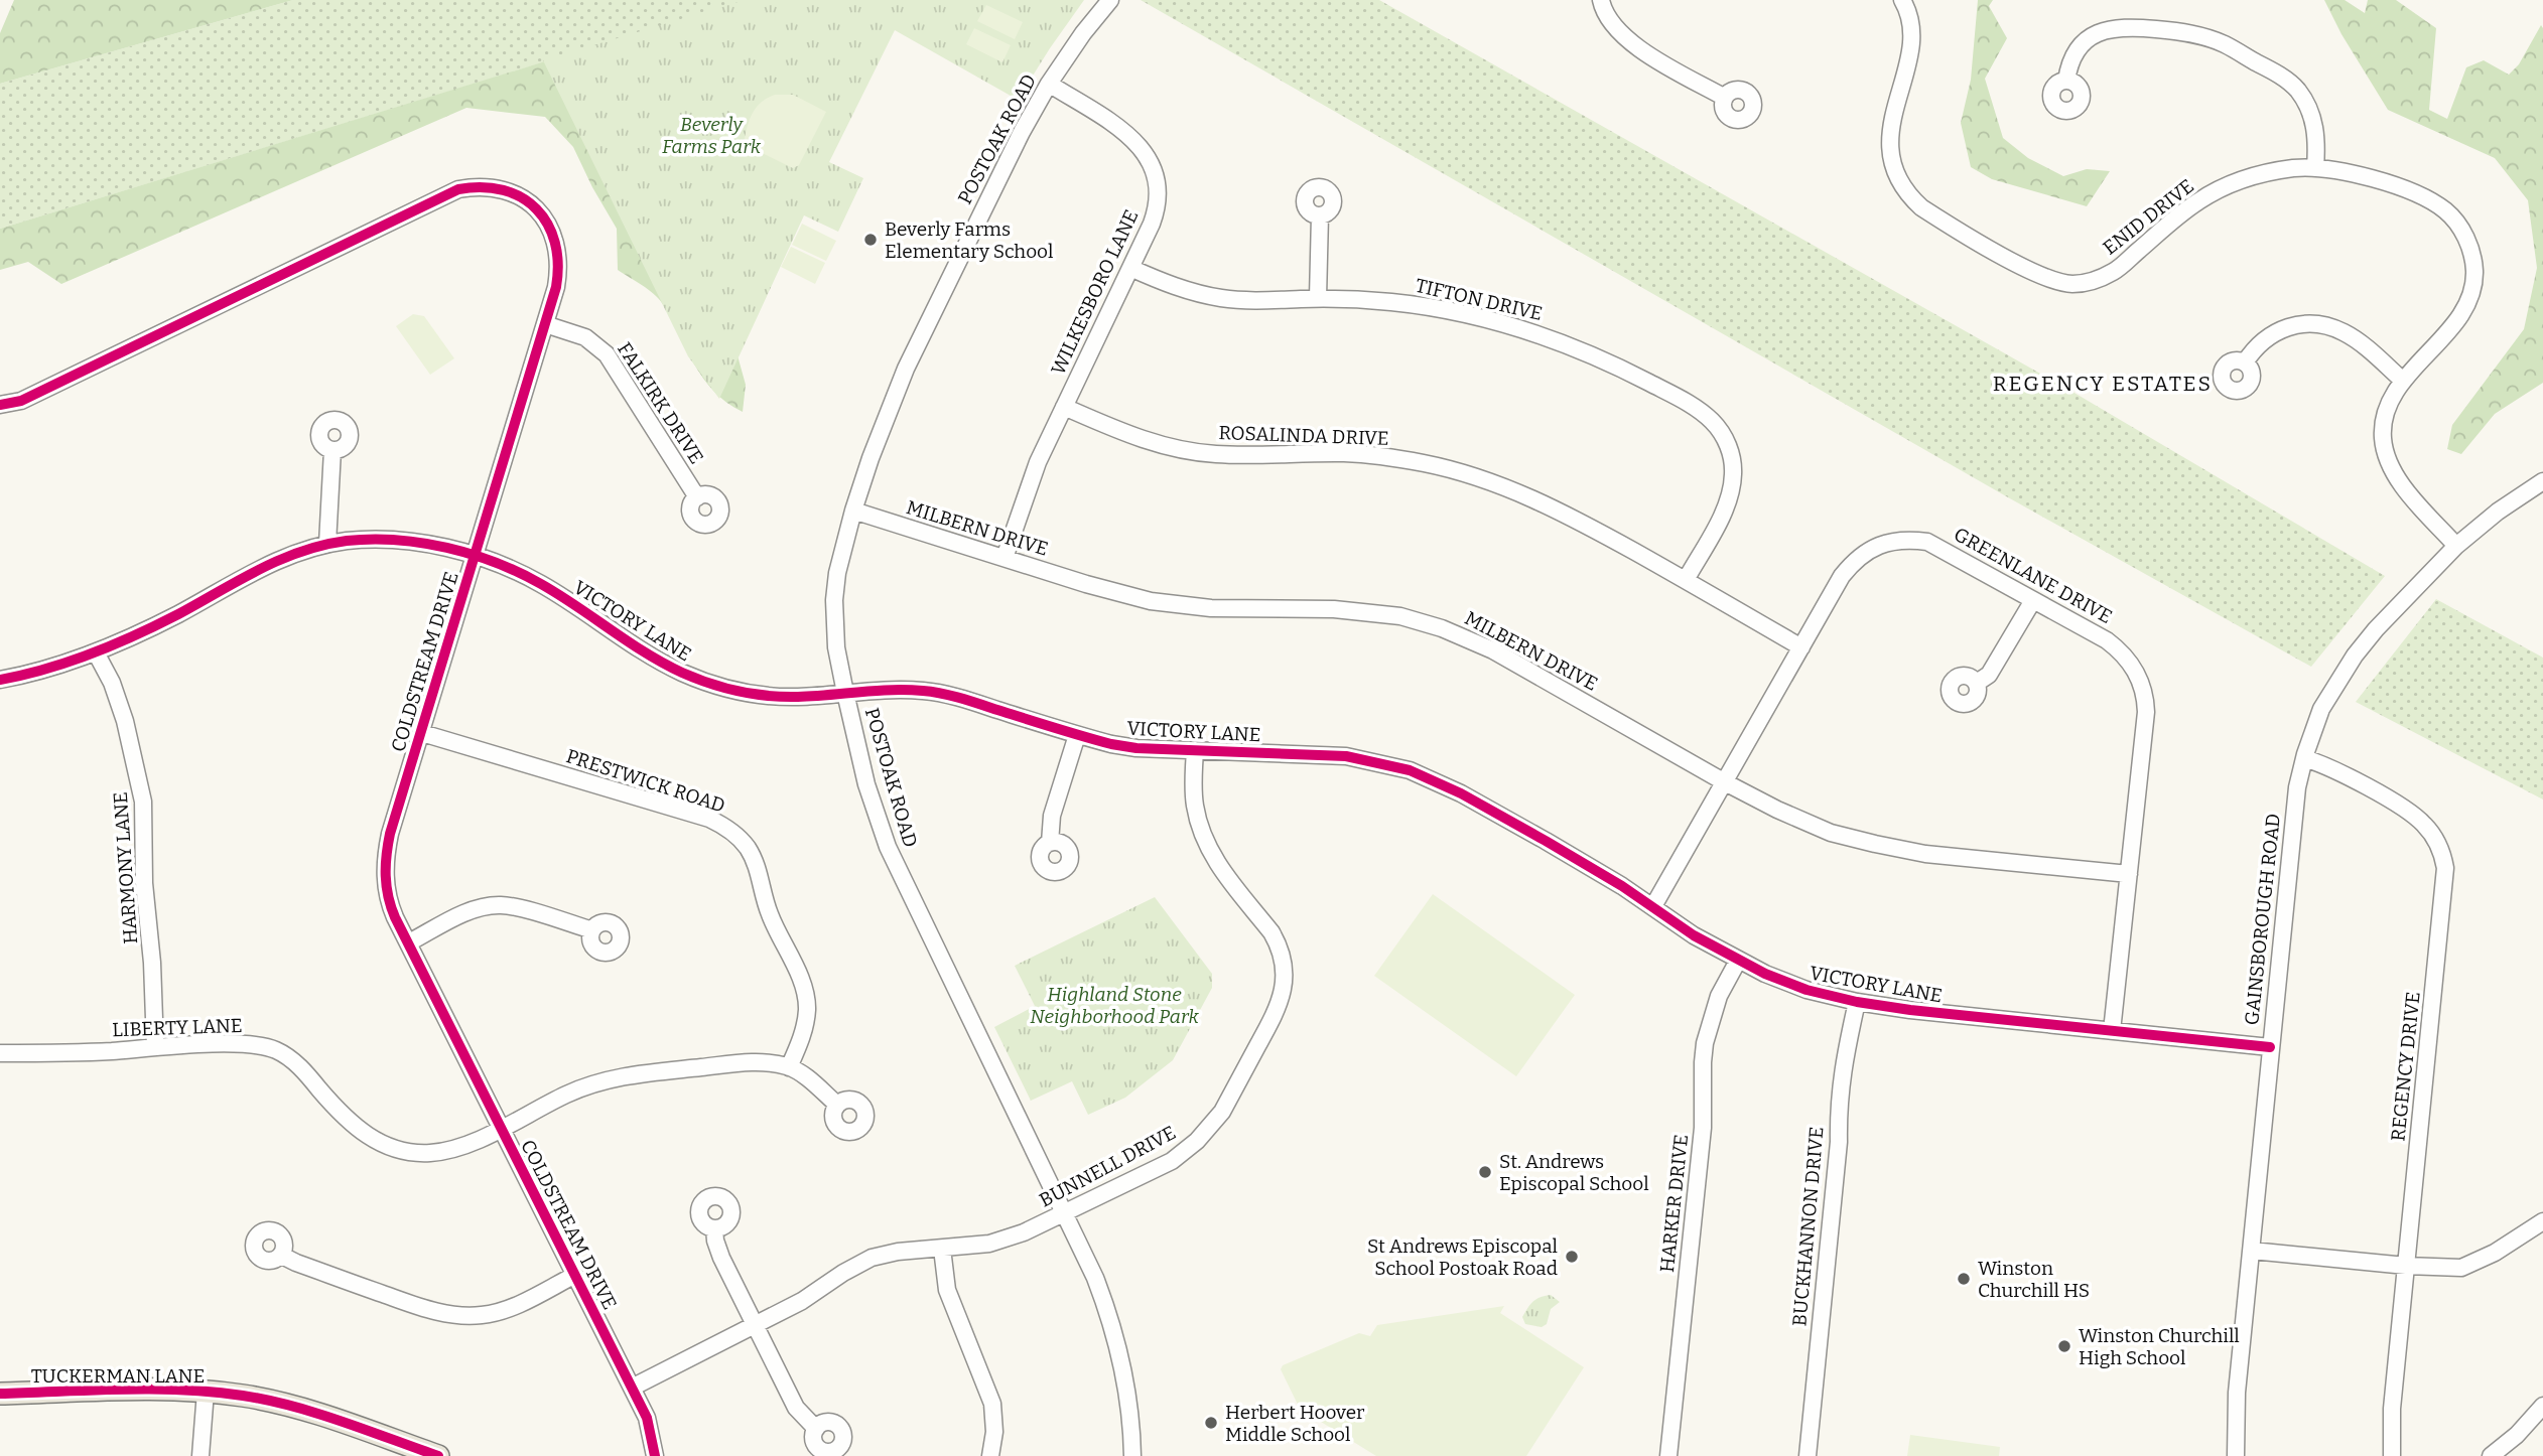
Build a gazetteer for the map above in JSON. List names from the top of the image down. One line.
{"streets":{"main road":["TUCKERMAN LANE"],"street":["POSTOAK ROAD","ENID DRIVE","WILKESBORO LANE","TIFTON DRIVE","FALKIRK DRIVE","ROSALINDA DRIVE","MILBERN DRIVE","GREENLANE DRIVE","VICTORY LANE","COLDSTREAM DRIVE","PRESTWICK ROAD","HARMONY LANE","GAINSBOROUGH ROAD","LIBERTY LANE","REGENCY DRIVE","BUNNELL DRIVE","HARKER DRIVE","BUCKHANNON DRIVE"]},"crossings":[["POSTOAK ROAD","WILKESBORO LANE"],["POSTOAK ROAD","MILBERN DRIVE"],["POSTOAK ROAD","VICTORY LANE"],["POSTOAK ROAD","BUNNELL DRIVE"],["ENID DRIVE","GAINSBOROUGH ROAD"],["WILKESBORO LANE","TIFTON DRIVE"],["WILKESBORO LANE","ROSALINDA DRIVE"],["WILKESBORO LANE","MILBERN DRIVE"],["TIFTON DRIVE","ROSALINDA DRIVE"],["FALKIRK DRIVE","COLDSTREAM DRIVE"],["ROSALINDA DRIVE","GREENLANE DRIVE"],["MILBERN DRIVE","GREENLANE DRIVE"],["GREENLANE DRIVE","VICTORY LANE"],["VICTORY LANE","COLDSTREAM DRIVE"],["VICTORY LANE","HARMONY LANE"],["VICTORY LANE","GAINSBOROUGH ROAD"],["VICTORY LANE","BUNNELL DRIVE"],["VICTORY LANE","HARKER DRIVE"],["VICTORY LANE","BUCKHANNON DRIVE"],["COLDSTREAM DRIVE","PRESTWICK ROAD"],["COLDSTREAM DRIVE","LIBERTY LANE"],["COLDSTREAM DRIVE","BUNNELL DRIVE"],["PRESTWICK ROAD","LIBERTY LANE"],["HARMONY LANE","LIBERTY LANE"],["GAINSBOROUGH ROAD","REGENCY DRIVE"]],"districts":["REGENCY ESTATES"],"parks":["Beverly Farms Park","Highland Stone Neighborhood Park"],"places":["Beverly Farms Elementary School","St. Andrews Episcopal School","St Andrews Episcopal School Postoak Road","Winston Churchill HS","Winston Churchill High School","Herbert Hoover Middle School"]}
